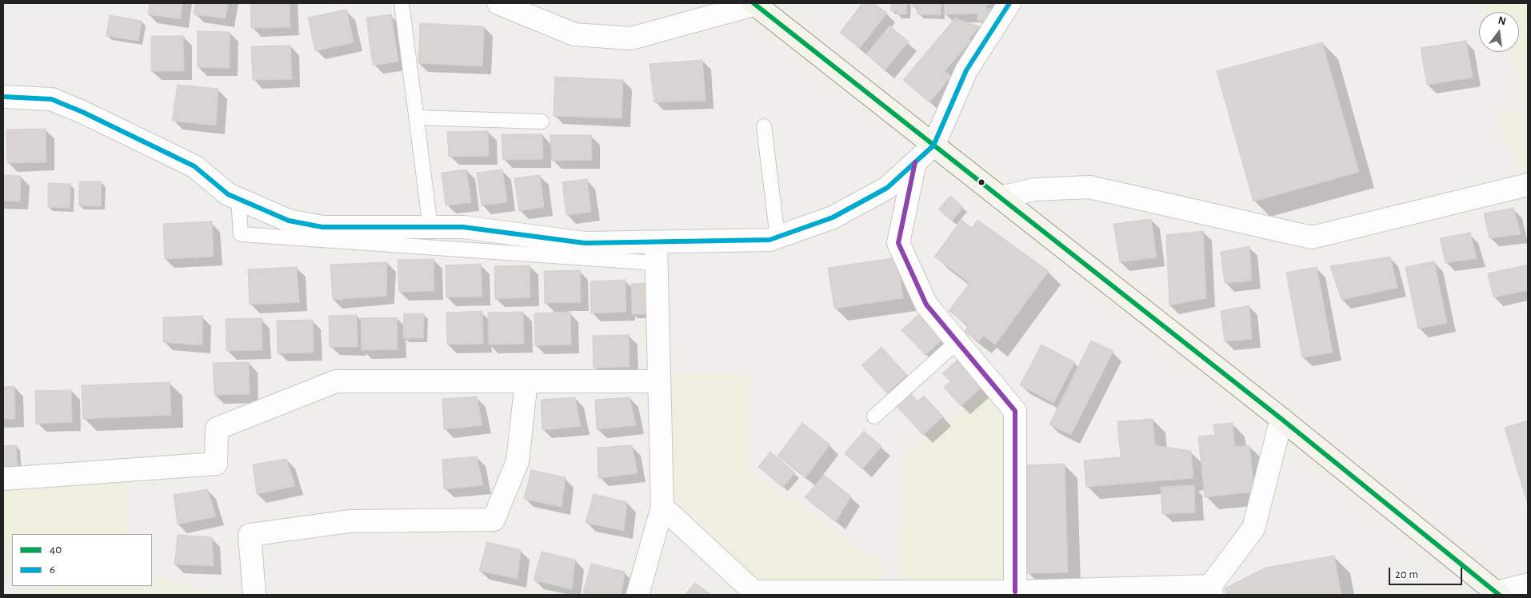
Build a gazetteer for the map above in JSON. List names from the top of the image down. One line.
{"lines":["transit line 40","transit line 6"],"legend":["40","6"],"scale_bar":"20 m","north":"top"}
